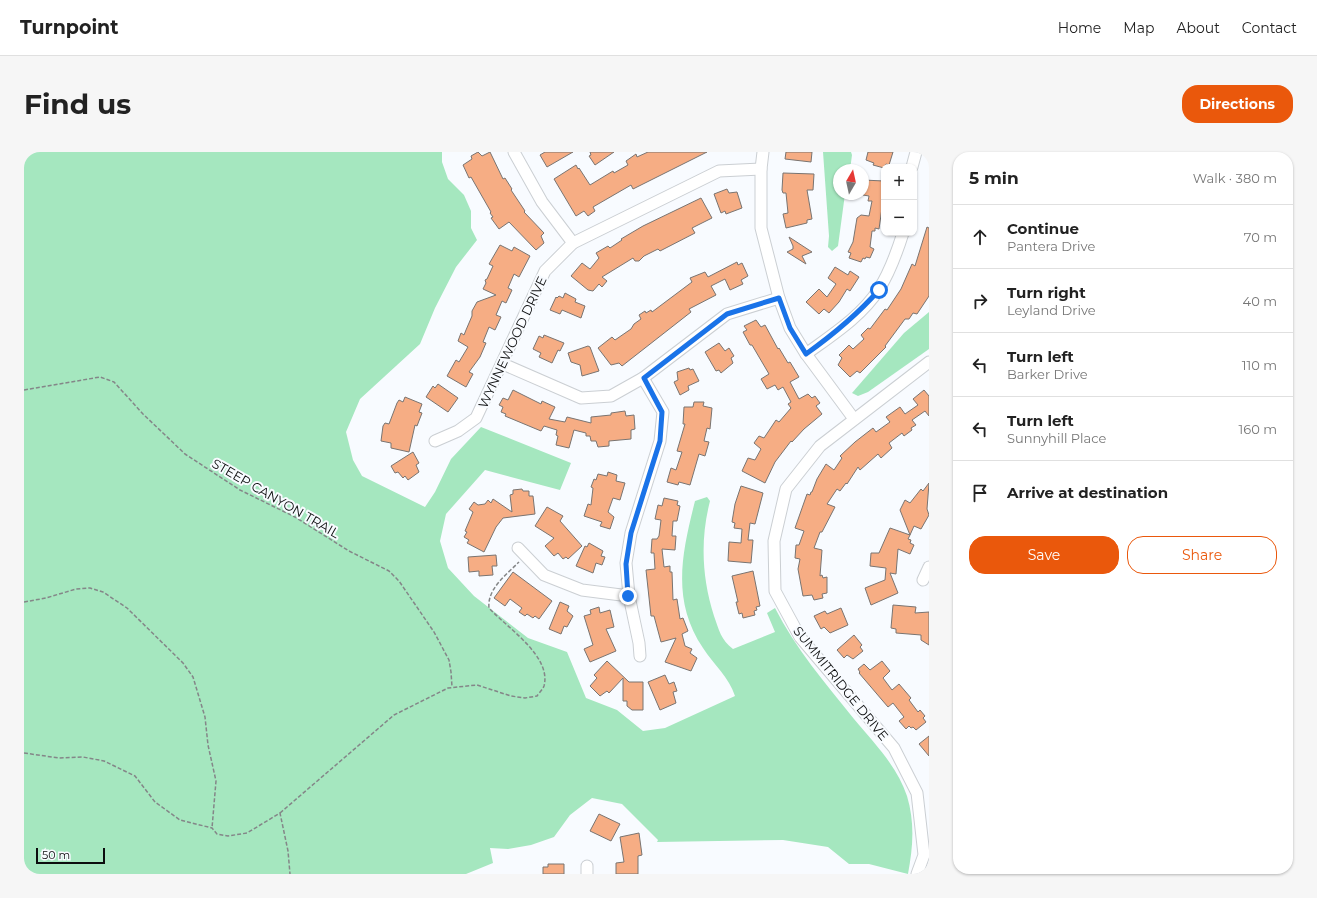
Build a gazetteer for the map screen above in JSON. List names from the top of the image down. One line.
{"streets":{"street":["WYNNEWOOD DRIVE","SUMMITRIDGE DRIVE"],"path":["STEEP CANYON TRAIL"]},"scale_bar":"50 m","north":"top","page":{"header":"Turnpoint","nav":["Home","Map","About","Contact"],"buttons":["Directions",["Save","Share"]],"title":"Find us","heading":["5 min","Walk · 380 m"],"map_buttons":["+","−"],"list":[["Continue","Pantera Drive","70 m"],["Turn right","Leyland Drive","40 m"],["Turn left","Barker Drive","110 m"],["Turn left","Sunnyhill Place","160 m"],"Arrive at destination"],"scale":"50 m"}}
